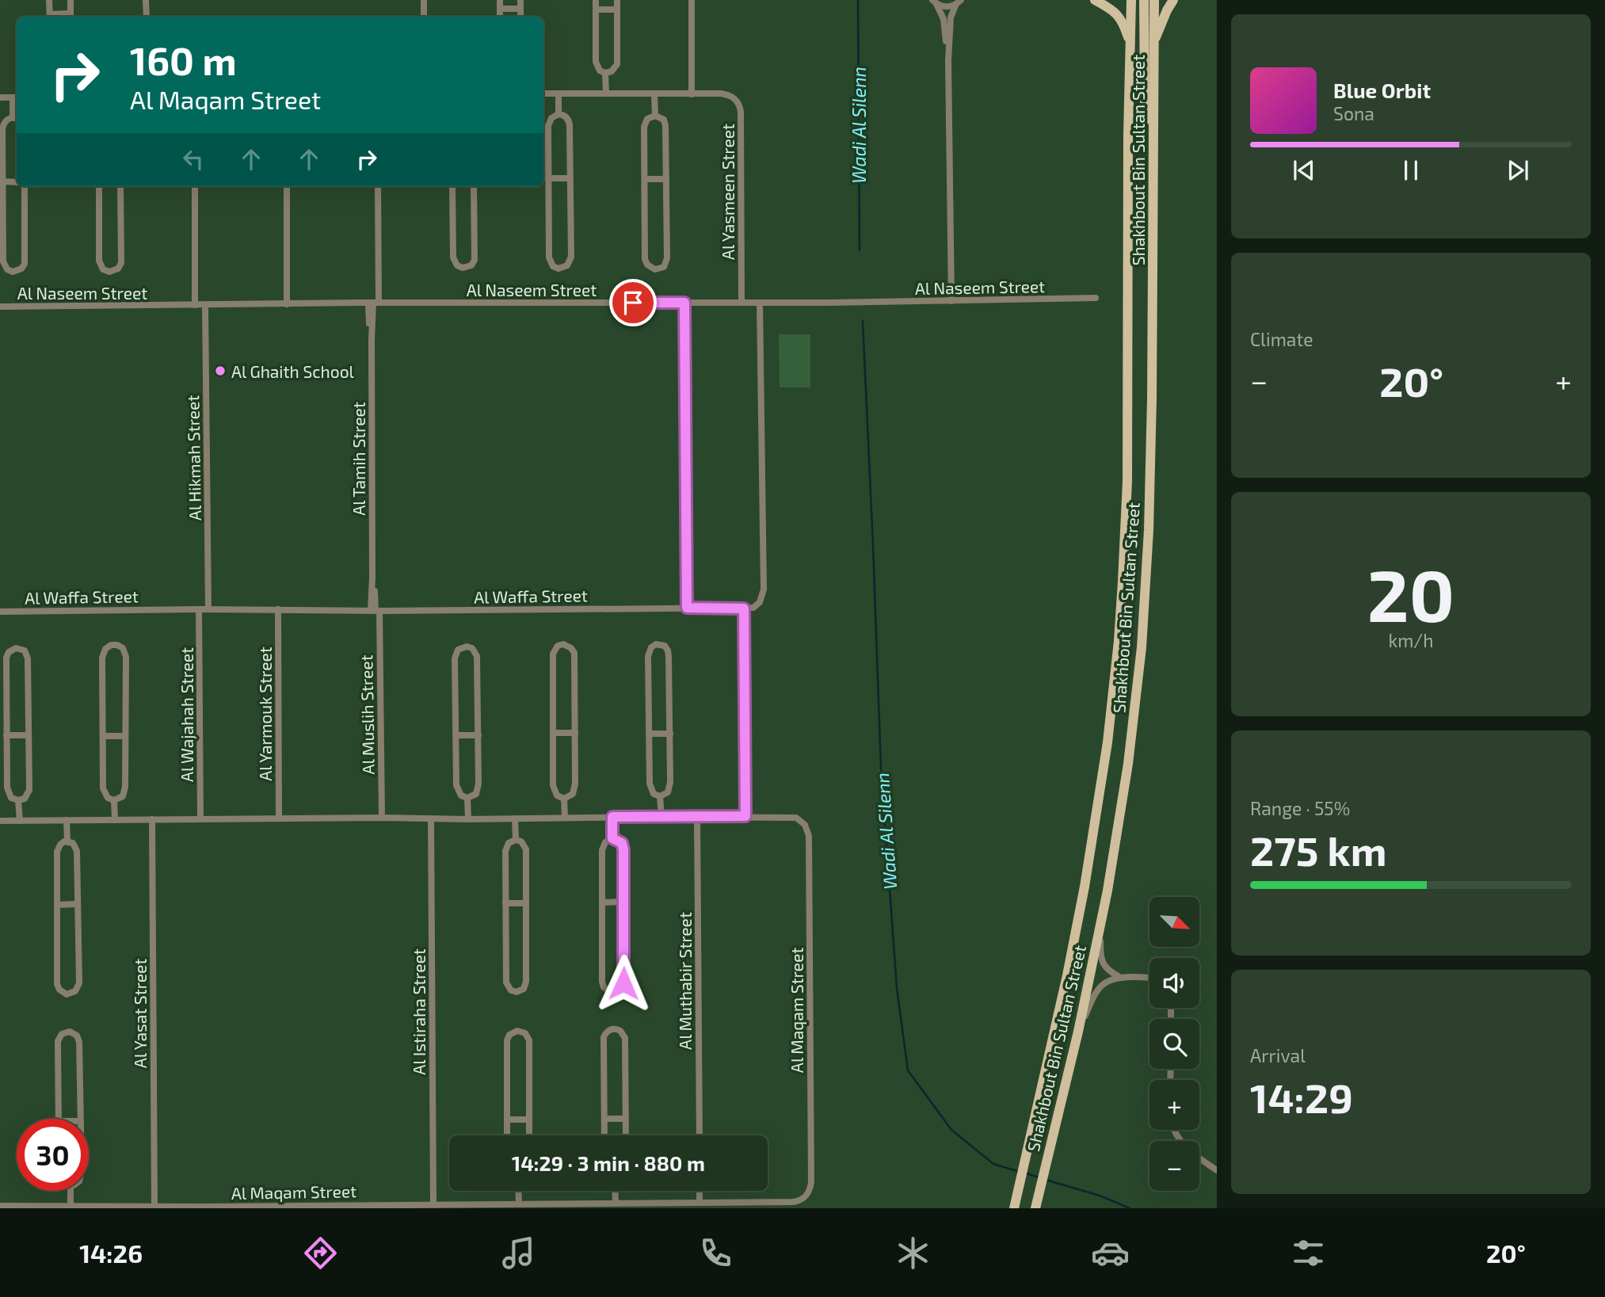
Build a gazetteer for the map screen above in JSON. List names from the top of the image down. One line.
{"streets":{"main road":["Shakhbout Bin Sultan Street"],"street":["Al Yasmeen Street","Al Naseem Street","Al Hikmah Street","Al Tamih Street","Al Waffa Street","Al Yarmouk Street","Al Wajahah Street","Al Muslih Street","Al Muthabir Street","Al Maqam Street","Al Istiraha Street","Al Yasat Street"]},"crossings":[["Al Yasmeen Street","Al Naseem Street"],["Al Naseem Street","Al Hikmah Street"],["Al Naseem Street","Al Tamih Street"],["Al Hikmah Street","Al Waffa Street"],["Al Tamih Street","Al Waffa Street"],["Al Tamih Street","Al Muslih Street"],["Al Waffa Street","Al Yarmouk Street"],["Al Waffa Street","Al Wajahah Street"],["Al Waffa Street","Al Muslih Street"],["Al Yarmouk Street","Al Maqam Street"],["Al Wajahah Street","Al Maqam Street"],["Al Muslih Street","Al Maqam Street"],["Al Muthabir Street","Al Maqam Street"],["Al Maqam Street","Al Istiraha Street"],["Al Maqam Street","Al Yasat Street"]],"water":["Wadi Al Silenn"],"places":["Al Ghaith School"],"north":"bottom right","page":{"turn":["160 m","Al Maqam Street"],"song":["Blue Orbit","Sona"],"tile":["Climate",["20","km/h"],["Range · 55%","275 km"],["Arrival","14:29"]],"heat":["−","20°","+"],"map_buttons":["+","−"],"limit":"30","trip":"14:29 · 3 min · 880 m","tabs":["14:26","20°"]}}
